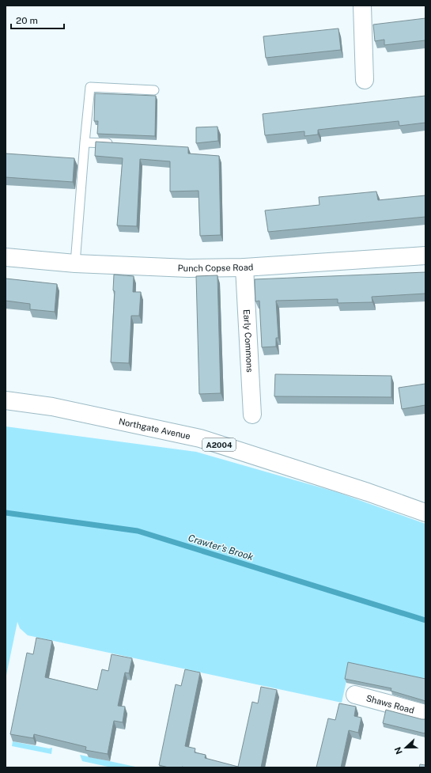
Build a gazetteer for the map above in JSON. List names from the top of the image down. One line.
{"streets":{"street":["Punch Copse Road","Early Commons","Northgate Avenue","A2004","Shaws Road"]},"crossings":[["Punch Copse Road","Early Commons"]],"water":["Crawter's Brook"],"scale_bar":"20 m","north":"left"}
